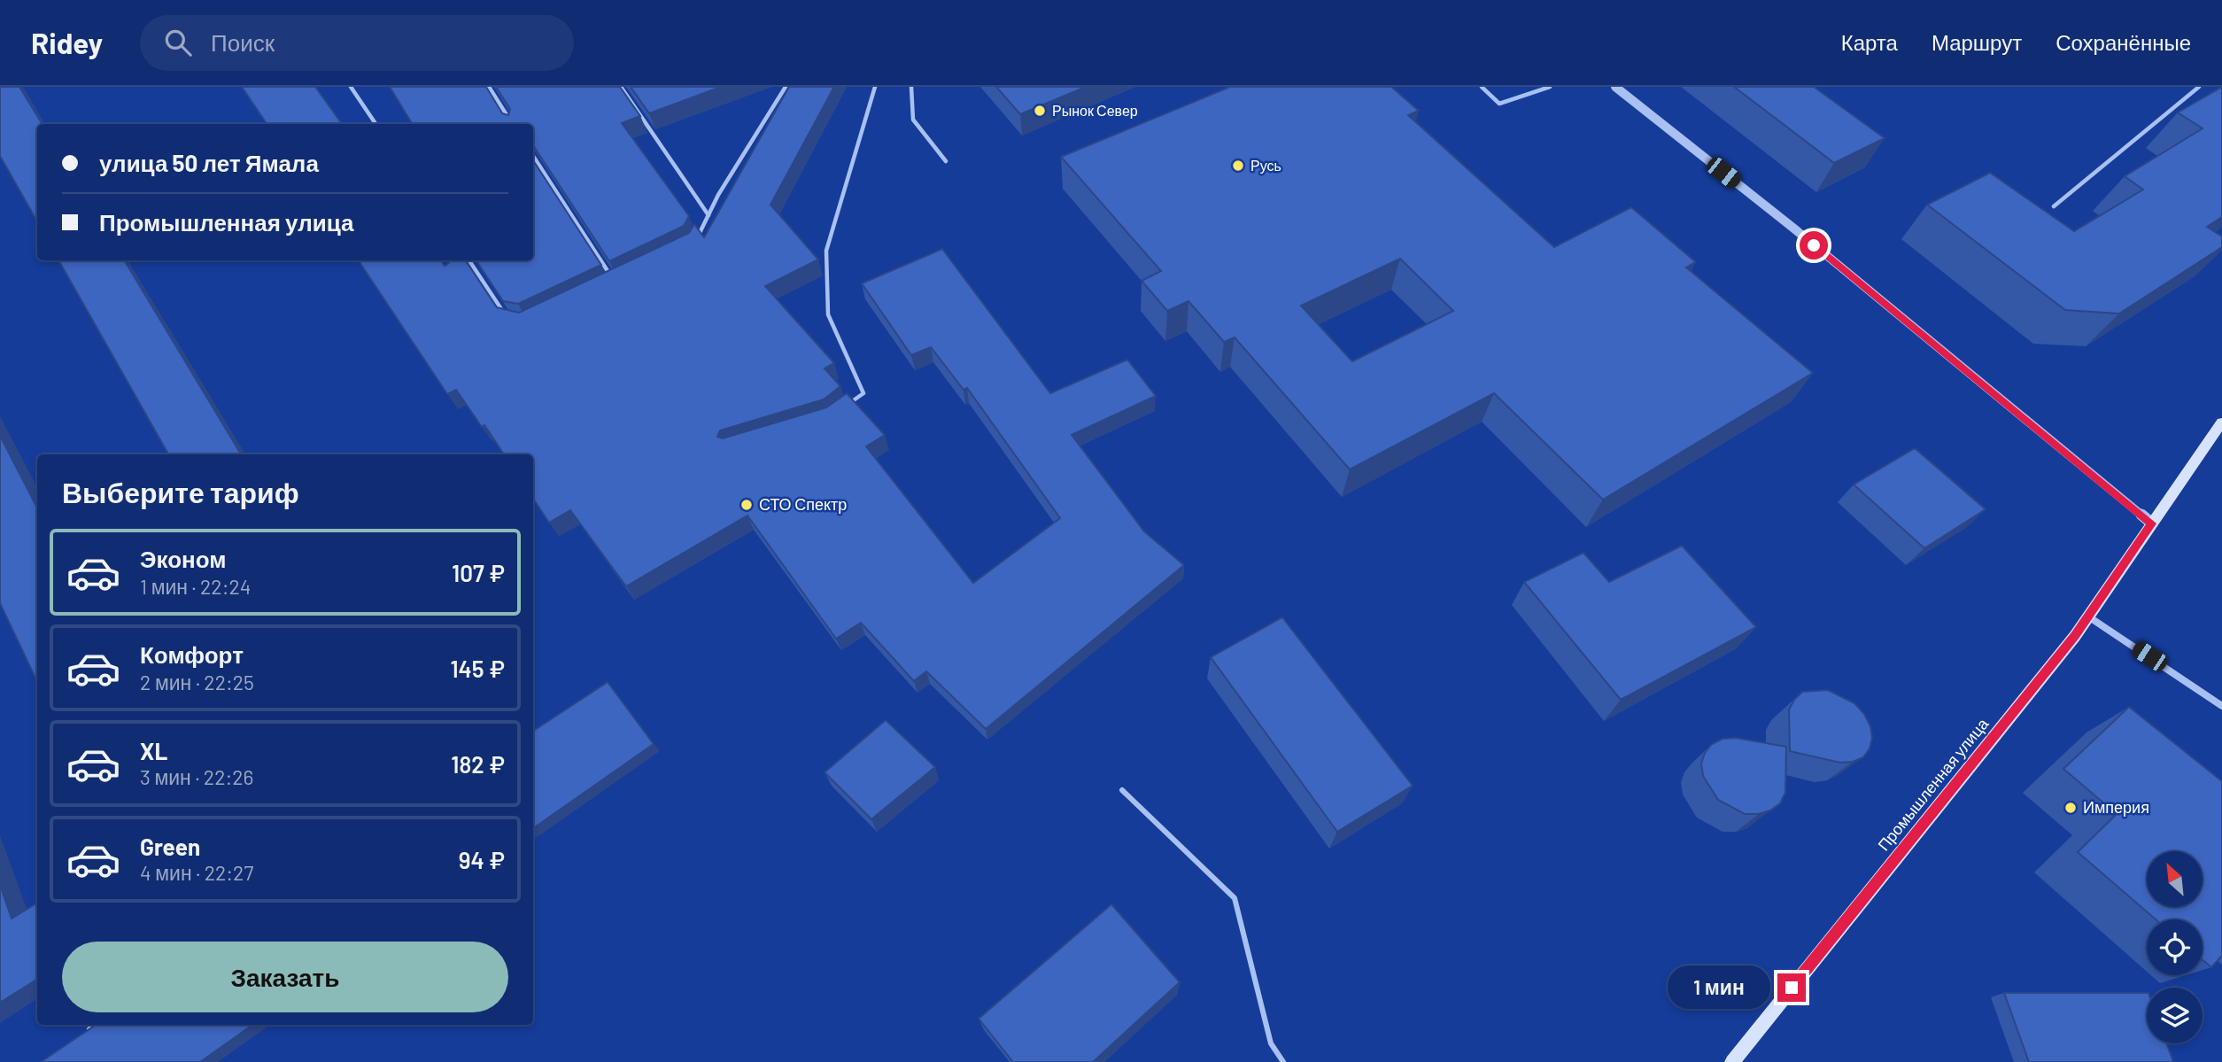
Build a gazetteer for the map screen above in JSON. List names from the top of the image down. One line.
{"streets":{"main road":["Промышленная улица"]},"places":["Рынок Север","Русь","СТО Спектр","Империя"],"north":"top left","page":{"header":"Ridey","search":"Поиск","nav":["Карта","Маршрут","Сохранённые"],"banner":["улица 50 лет Ямала","Промышленная улица"],"heading":"Выберите тариф","list":[{"name":"Эконом","note":"1 мин · 22:24","value":"107 ₽"},{"name":"Комфорт","note":"2 мин · 22:25","value":"145 ₽"},{"name":"XL","note":"3 мин · 22:26","value":"182 ₽"},{"name":"Green","note":"4 мин · 22:27","value":"94 ₽"}],"buttons":"Заказать","bubble":"1 мин"}}
